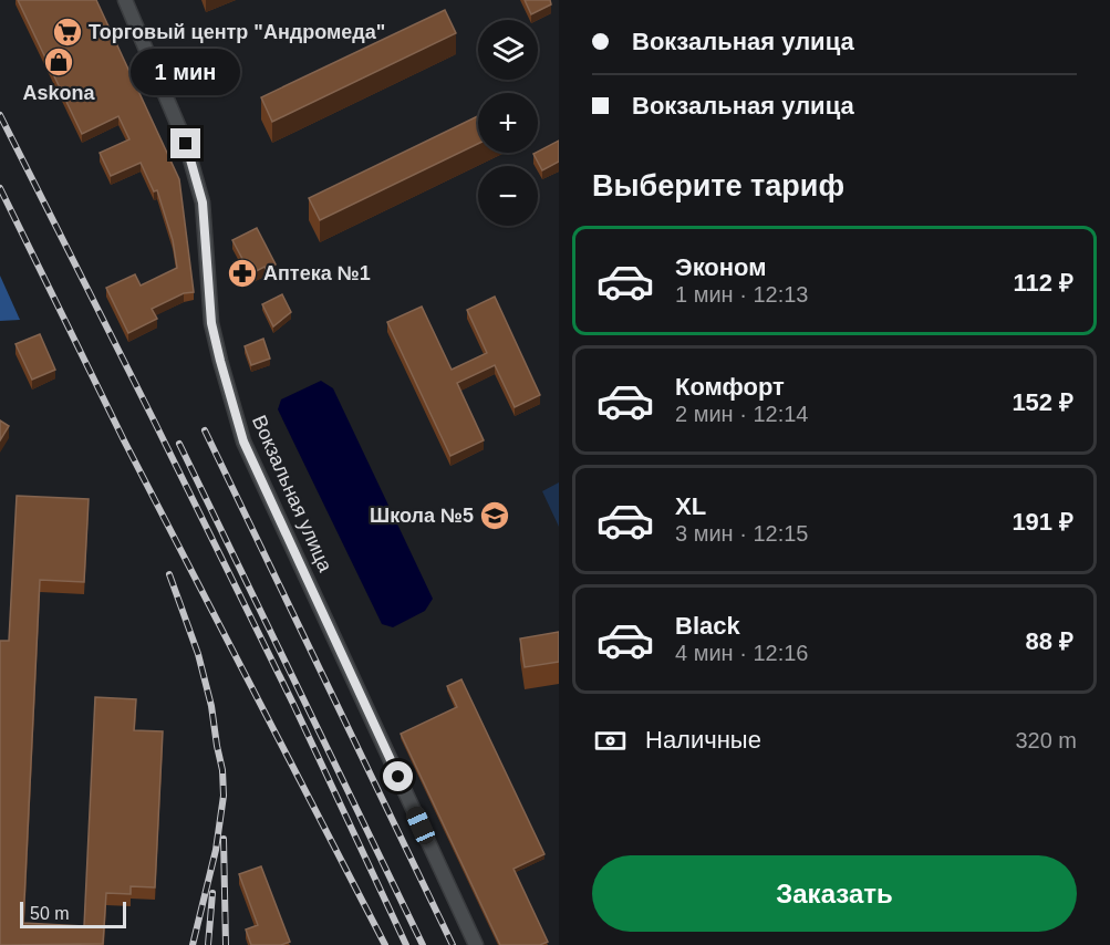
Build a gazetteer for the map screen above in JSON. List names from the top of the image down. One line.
{"streets":{"street":["Вокзальная улица"]},"places":{"supermarket":["Торговый центр \"Андромеда\""],"shop":["Askona"],"pharmacy":["Аптека №1"],"school or university":["Школа №5"]},"scale_bar":"50 m","page":{"banner":["Вокзальная улица","Вокзальная улица"],"map_buttons":["+","−"],"bubble":"1 мин","heading":"Выберите тариф","list":[{"name":"Эконом","note":"1 мин · 12:13","value":"112 ₽"},{"name":"Комфорт","note":"2 мин · 12:14","value":"152 ₽"},{"name":"XL","note":"3 мин · 12:15","value":"191 ₽"},{"name":"Black","note":"4 мин · 12:16","value":"88 ₽"}],"pay":["Наличные","320 m"],"buttons":"Заказать","scale":"50 m"}}
